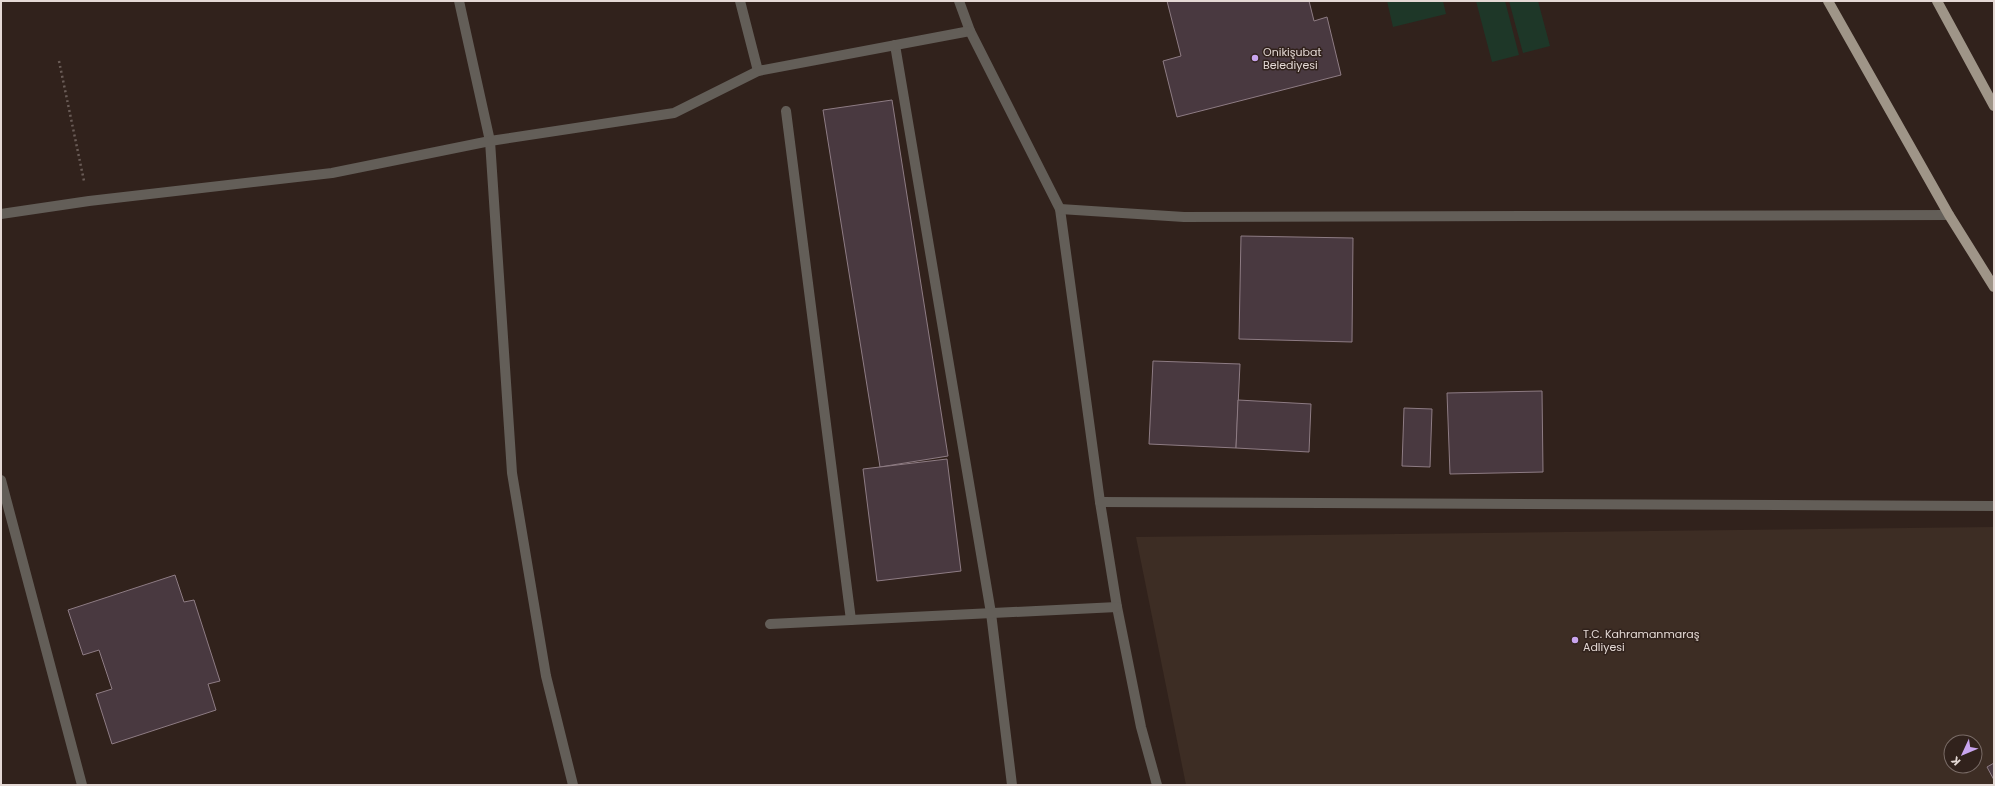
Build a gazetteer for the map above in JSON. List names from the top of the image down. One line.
{"places":["Onikişubat Belediyesi","T.C. Kahramanmaraş Adliyesi"],"north":"bottom left"}
